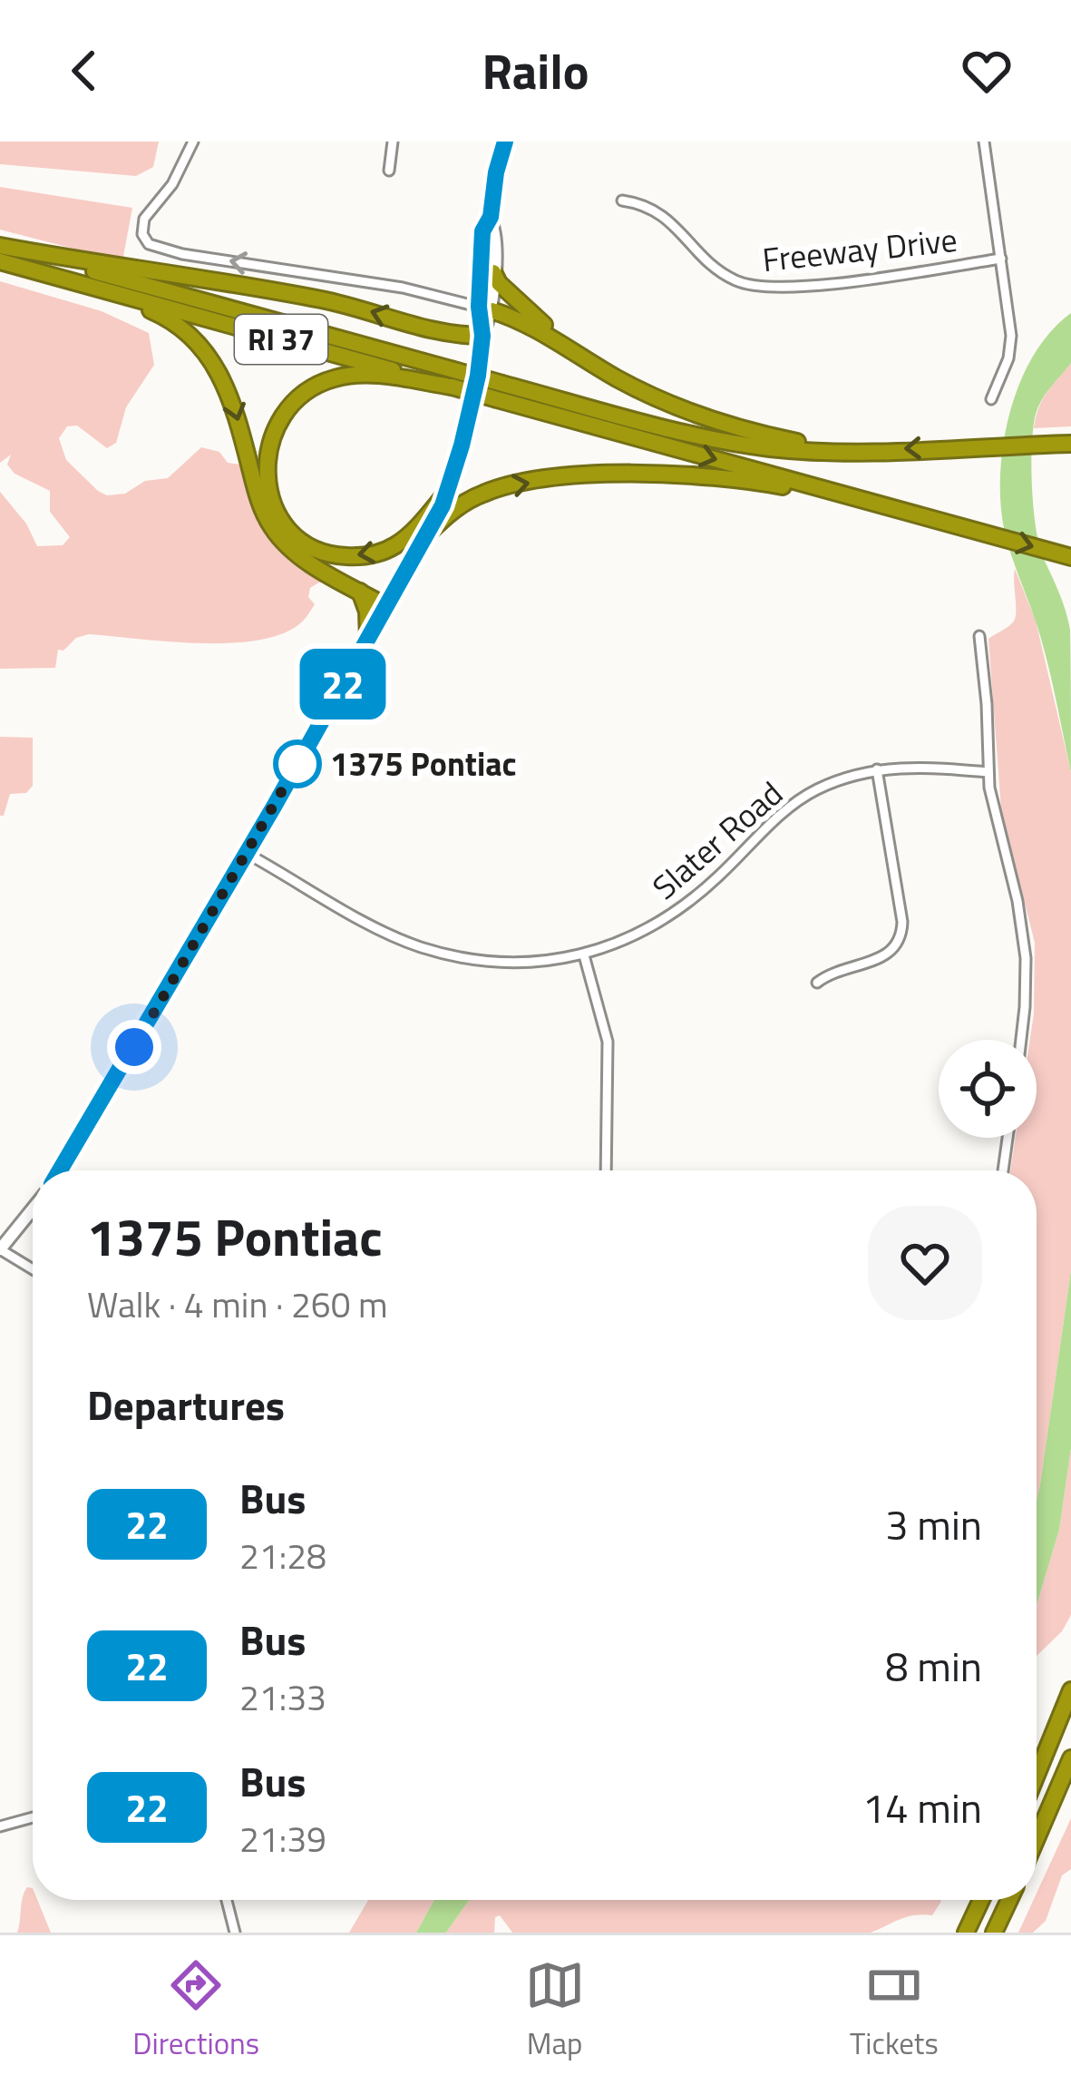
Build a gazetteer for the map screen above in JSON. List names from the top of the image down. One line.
{"streets":{"highway":["RI 37"],"street":["Freeway Drive","Slater Road"]},"places":["1375 Pontiac"],"lines":["bus line 22"],"page":{"header":"Railo","on_map":"22","heading":[["1375 Pontiac","Walk · 4 min · 260 m"],"Departures"],"list":[{"mark":"22","name":"Bus","note":"21:28","value":"3 min"},{"mark":"22","name":"Bus","note":"21:33","value":"8 min"},{"mark":"22","name":"Bus","note":"21:39","value":"14 min"}],"tabs":["Directions","Map","Tickets"]}}
